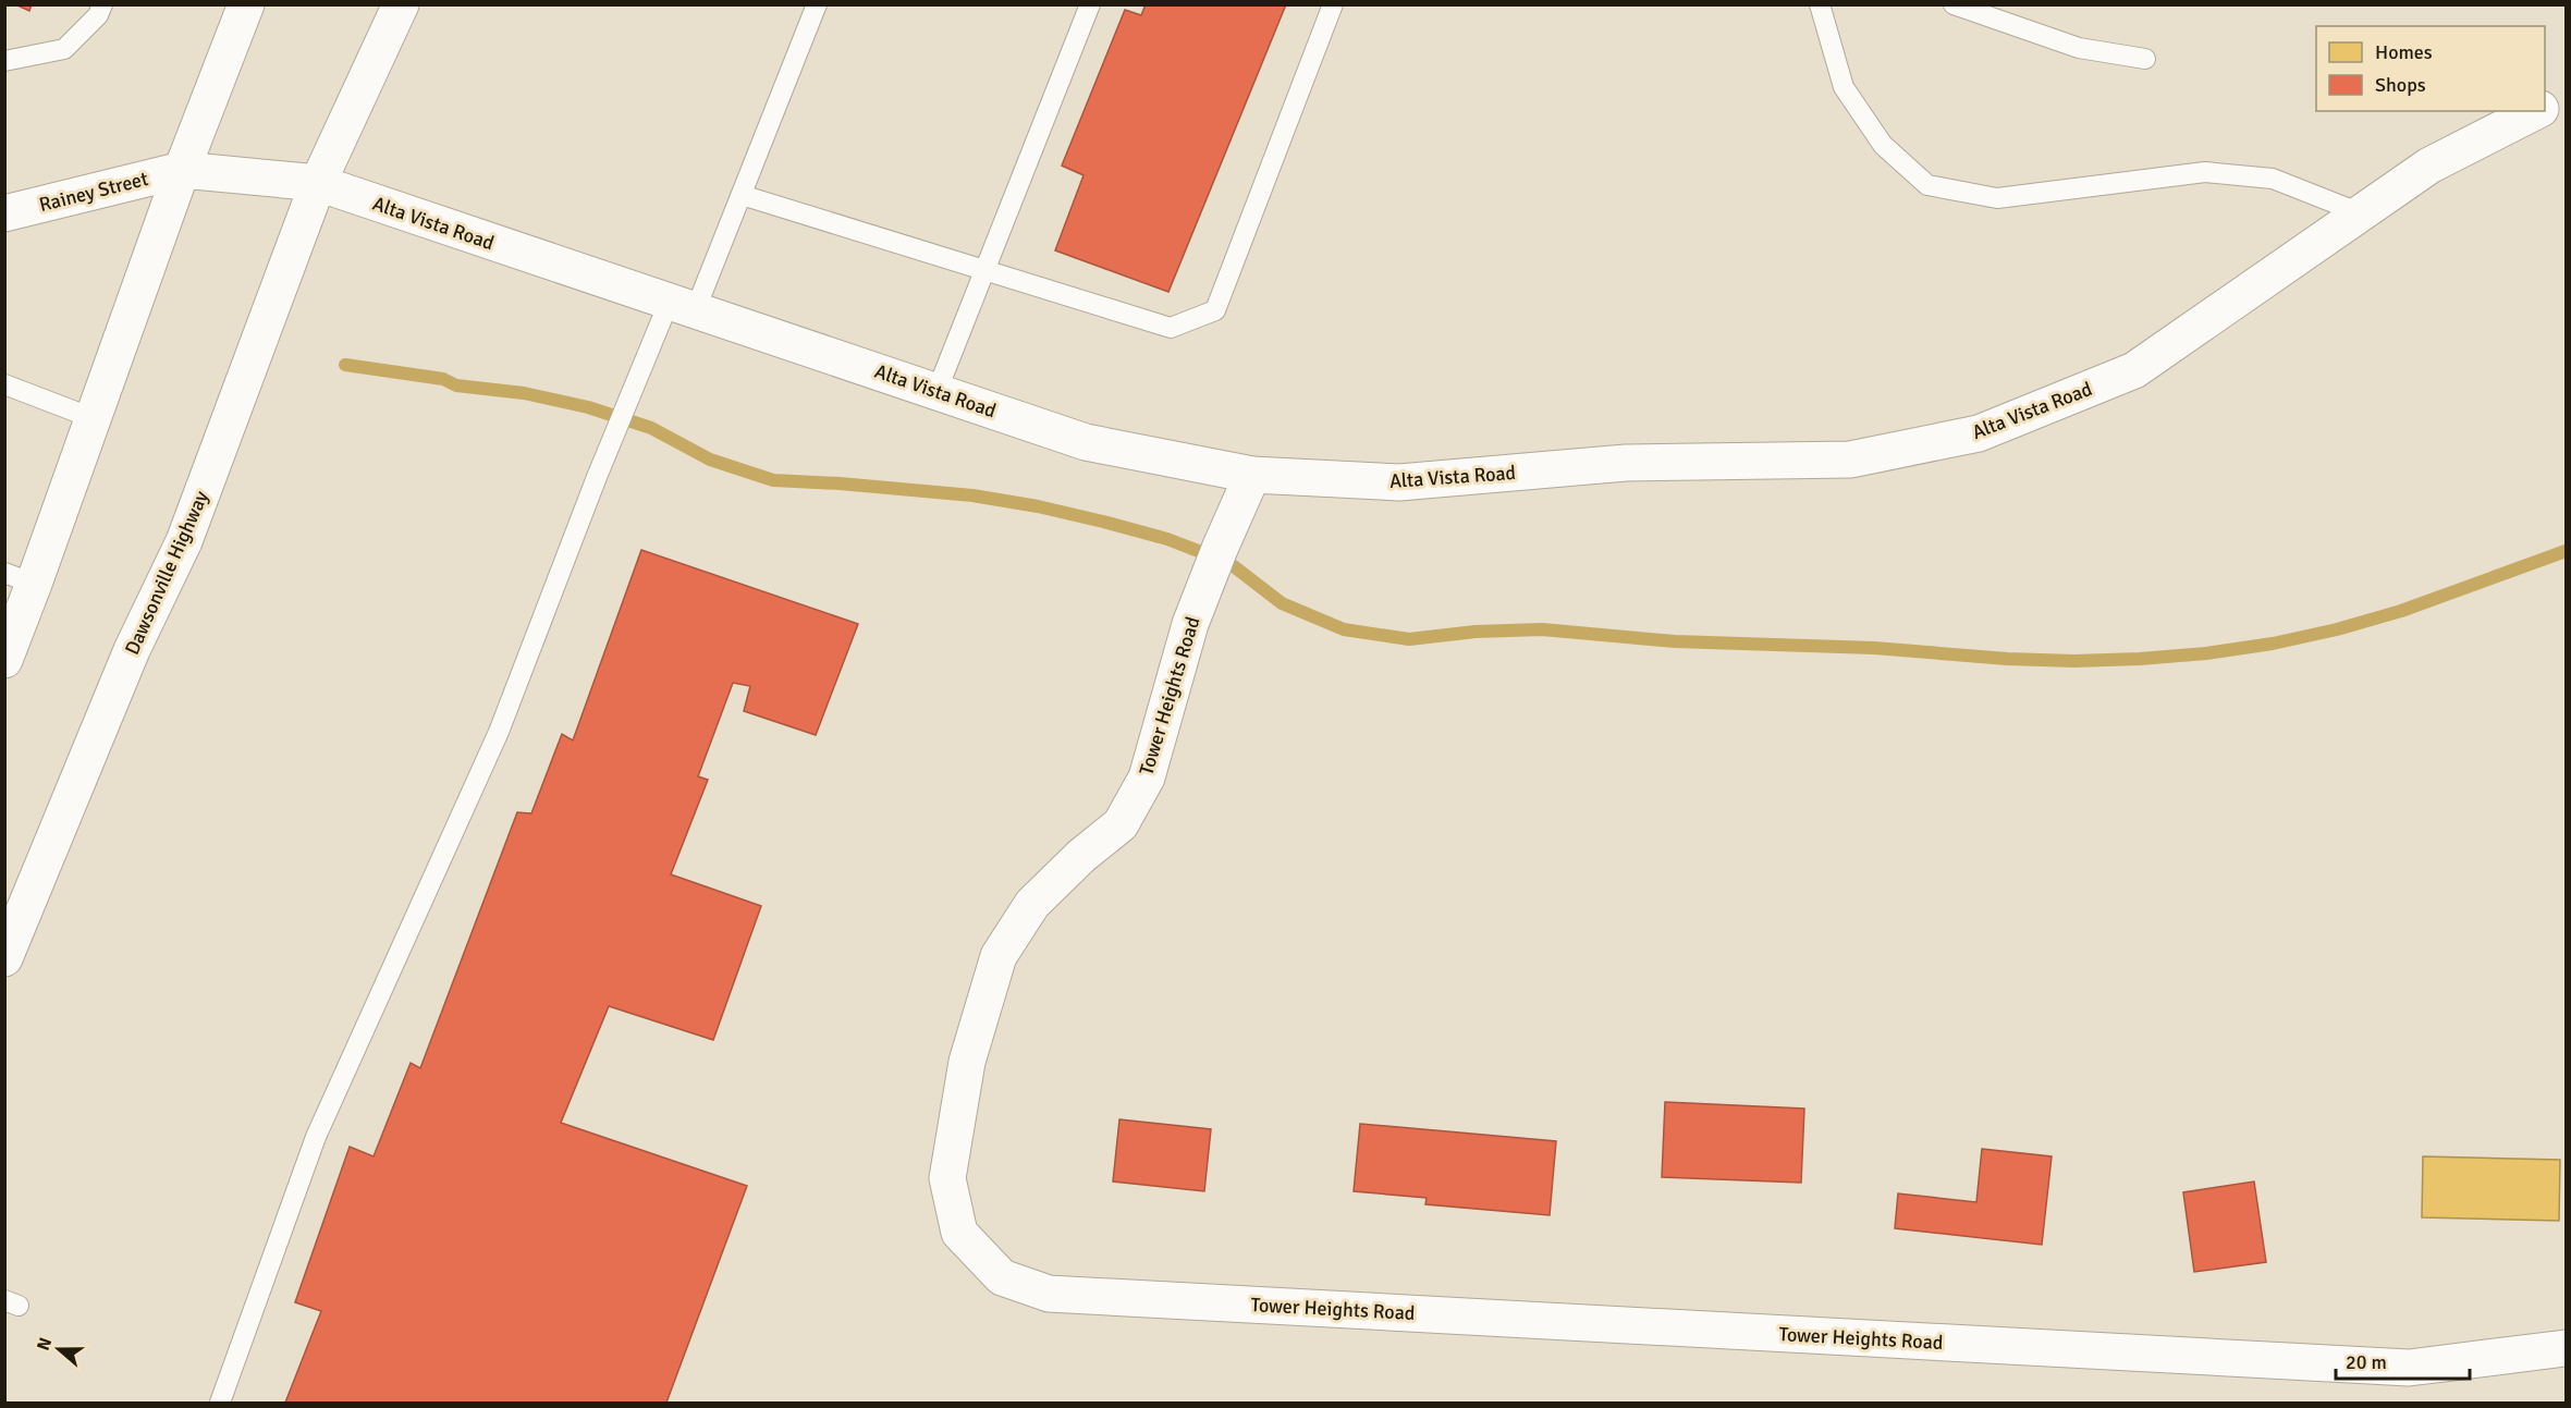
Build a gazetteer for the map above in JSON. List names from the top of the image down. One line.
{"streets":{"street":["Rainey Street","Alta Vista Road","Dawsonville Highway","Tower Heights Road"]},"crossings":[["Rainey Street","Alta Vista Road"],["Rainey Street","Dawsonville Highway"],["Alta Vista Road","Dawsonville Highway"],["Alta Vista Road","Tower Heights Road"]],"legend":["Homes","Shops"],"scale_bar":"20 m","north":"left"}
